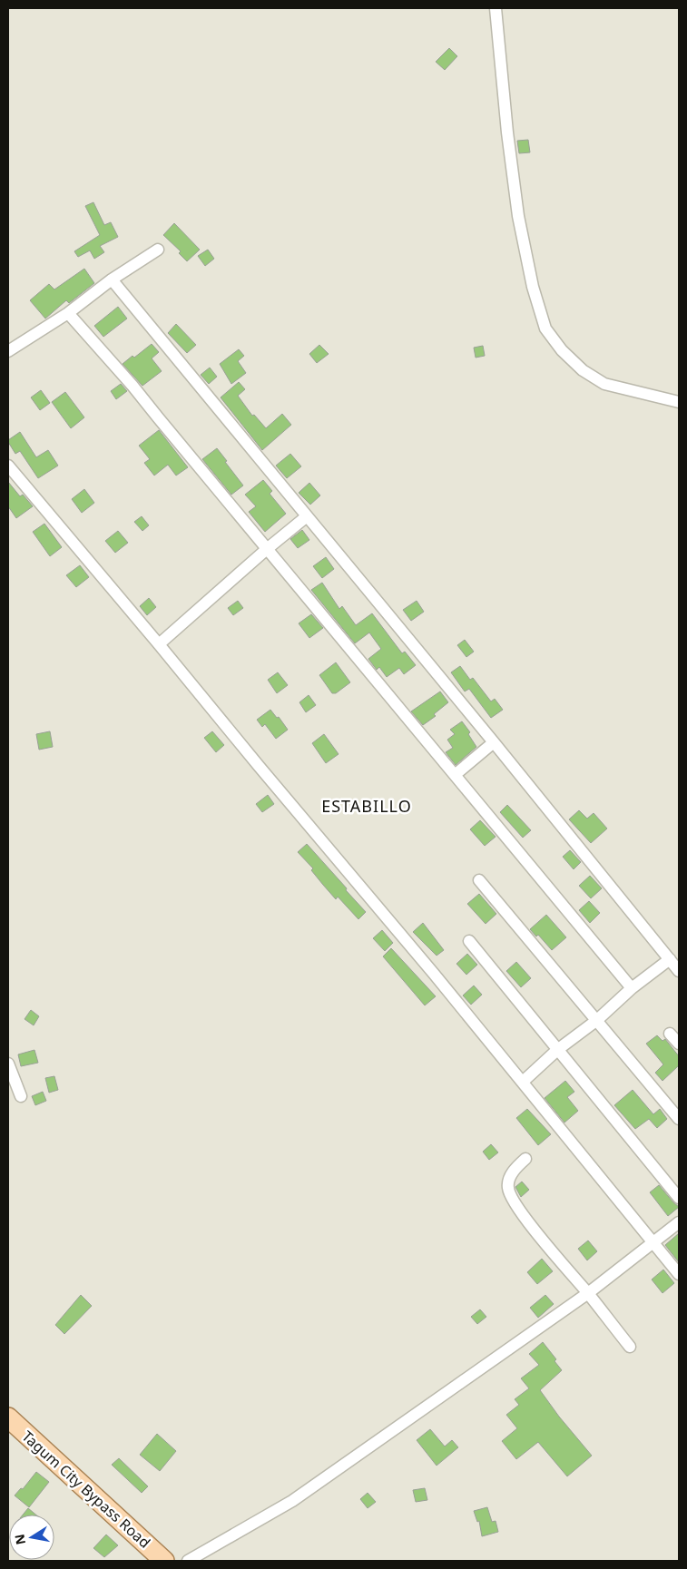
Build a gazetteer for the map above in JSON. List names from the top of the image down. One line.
{"streets":{"main road":["Tagum City Bypass Road"]},"districts":["ESTABILLO"],"north":"left"}
